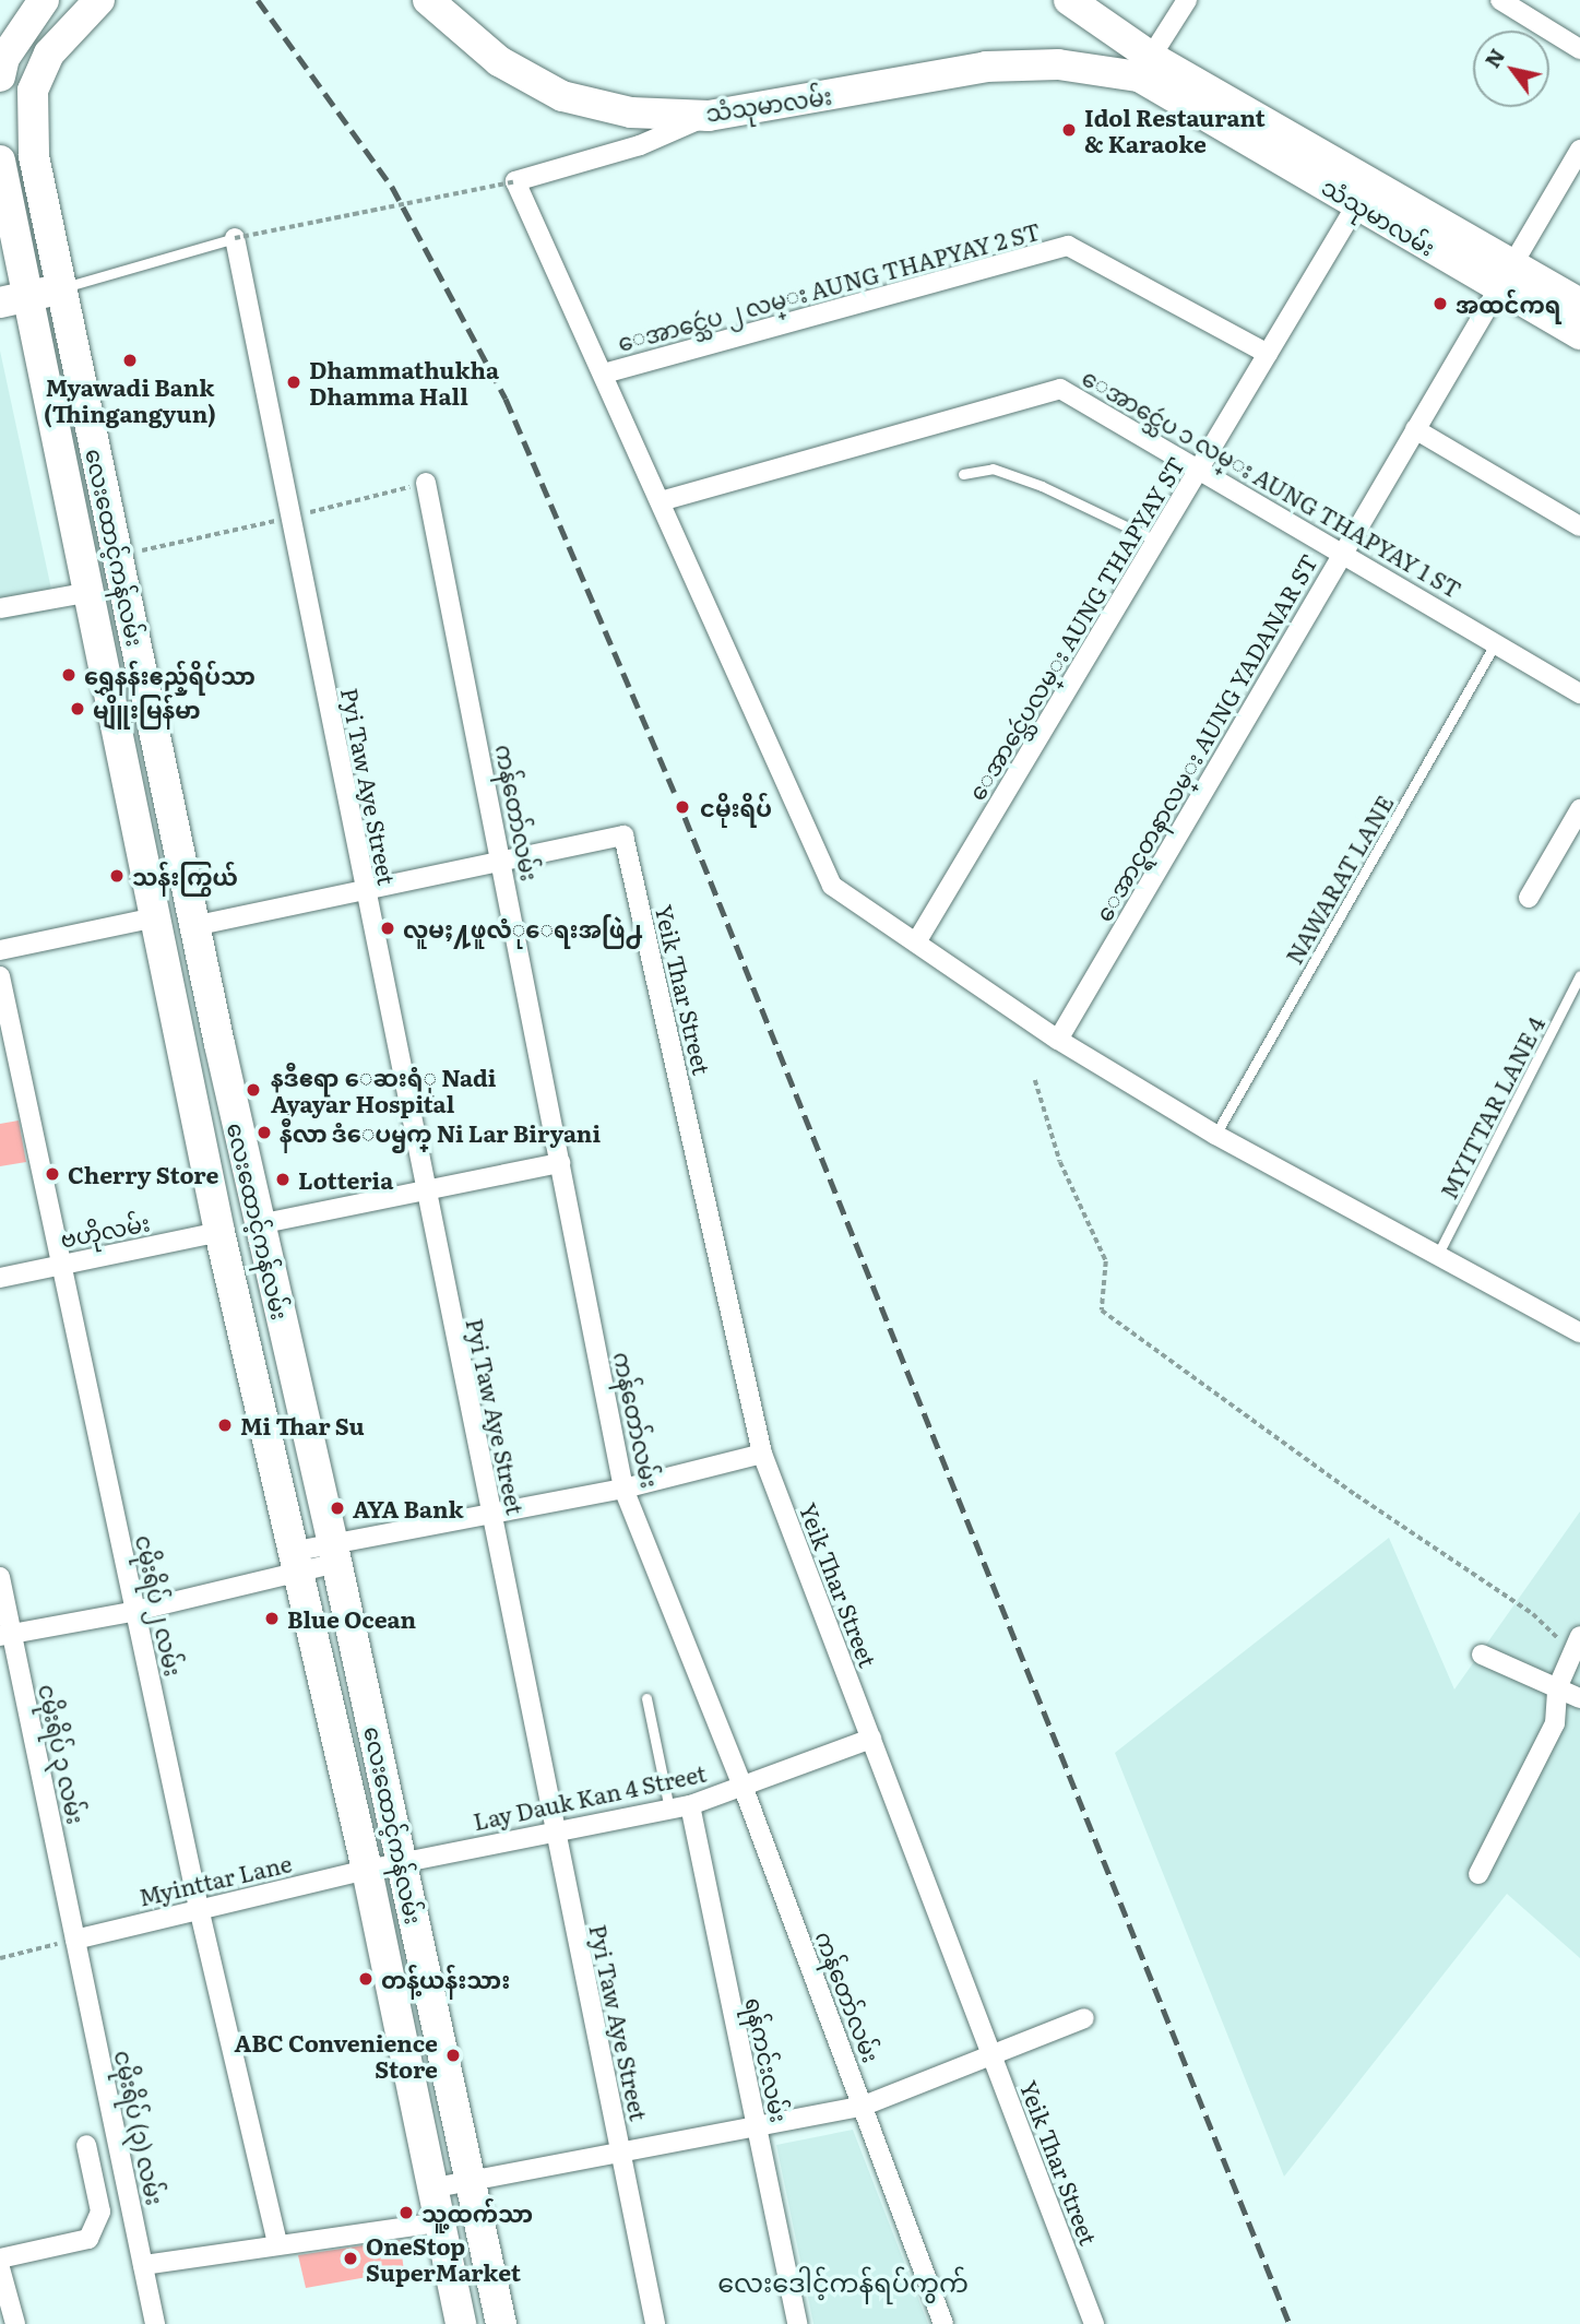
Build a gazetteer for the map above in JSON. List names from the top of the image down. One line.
{"streets":{"main road":["သံသုမာလမ်း","လေးထောင့်ကန်လမ်း"],"street":["ေအာင္သေဴပ ၂ လမ္း AUNG THAPYAY 2 ST","ေအာင္သေဴပ ၁ လမ္း AUNG THAPYAY 1 ST","ေအာင္သေဴပလမ္း AUNG THAPYAY ST","ေအာင္ရတနာလမ္း AUNG YADANAR ST","Pyi Taw Aye Street","ကန်တော်လမ်း","Yeik Thar Street","ဗဟိုလမ်း","ငမိုးရိပ် ၂ လမ်း","ငမိုးရိပ် ၃ လမ်း","Lay Dauk Kan 4 Street","Myinttar Lane","ရန်ကင်းလမ်း","ငမိုးရိပ် (၃) လမ်း"],"lane":["NAWARAT LANE","MYITTAR LANE 4"]},"crossings":[["သံသုမာလမ်း","ေအာင္သေဴပလမ္း AUNG THAPYAY ST"],["သံသုမာလမ်း","ေအာင္ရတနာလမ္း AUNG YADANAR ST"],["ေအာင္သေဴပ ၂ လမ္း AUNG THAPYAY 2 ST","ေအာင္သေဴပလမ္း AUNG THAPYAY ST"],["ေအာင္သေဴပ ၁ လမ္း AUNG THAPYAY 1 ST","ေအာင္သေဴပလမ္း AUNG THAPYAY ST"],["ေအာင္သေဴပ ၁ လမ္း AUNG THAPYAY 1 ST","ေအာင္ရတနာလမ္း AUNG YADANAR ST"],["ေအာင္သေဴပ ၁ လမ္း AUNG THAPYAY 1 ST","NAWARAT LANE"],["လေးထောင့်ကန်လမ်း","ဗဟိုလမ်း"],["လေးထောင့်ကန်လမ်း","Lay Dauk Kan 4 Street"],["လေးထောင့်ကန်လမ်း","Myinttar Lane"],["Pyi Taw Aye Street","Lay Dauk Kan 4 Street"],["ကန်တော်လမ်း","Yeik Thar Street"],["ကန်တော်လမ်း","Lay Dauk Kan 4 Street"],["Yeik Thar Street","Lay Dauk Kan 4 Street"],["ဗဟိုလမ်း","ငမိုးရိပ် ၂ လမ်း"],["ငမိုးရိပ် ၂ လမ်း","Myinttar Lane"],["ငမိုးရိပ် ၃ လမ်း","Myinttar Lane"],["ငမိုးရိပ် ၃ လမ်း","ငမိုးရိပ် (၃) လမ်း"],["Lay Dauk Kan 4 Street","Myinttar Lane"],["Lay Dauk Kan 4 Street","ရန်ကင်းလမ်း"],["Myinttar Lane","ငမိုးရိပ် (၃) လမ်း"]],"districts":["လေးဒေါင့်ကန်ရပ်ကွက်"],"places":["Idol Restaurant & Karaoke","အထင်ကရ","Myawadi Bank (Thingangyun)","Dhammathukha Dhamma Hall","ရွှေနန်းဧည့်ရိပ်သာ","မျိူးမြန်မာ","ငမိုးရိပ်","သန်းကြွယ်","လူမႈ႔ဖူလံုေရးအဖြဲ႕","နဒီဧရာ ေဆးရံု Nadi Ayayar Hospital","နီလာ ဒံေပၝက္ Ni Lar Biryani","Cherry Store","Lotteria","Mi Thar Su","AYA Bank","Blue Ocean","တန့်ယန်းသား","ABC Convenience Store","သူ့ထက်သာ","OneStop SuperMarket"],"north":"top left"}
